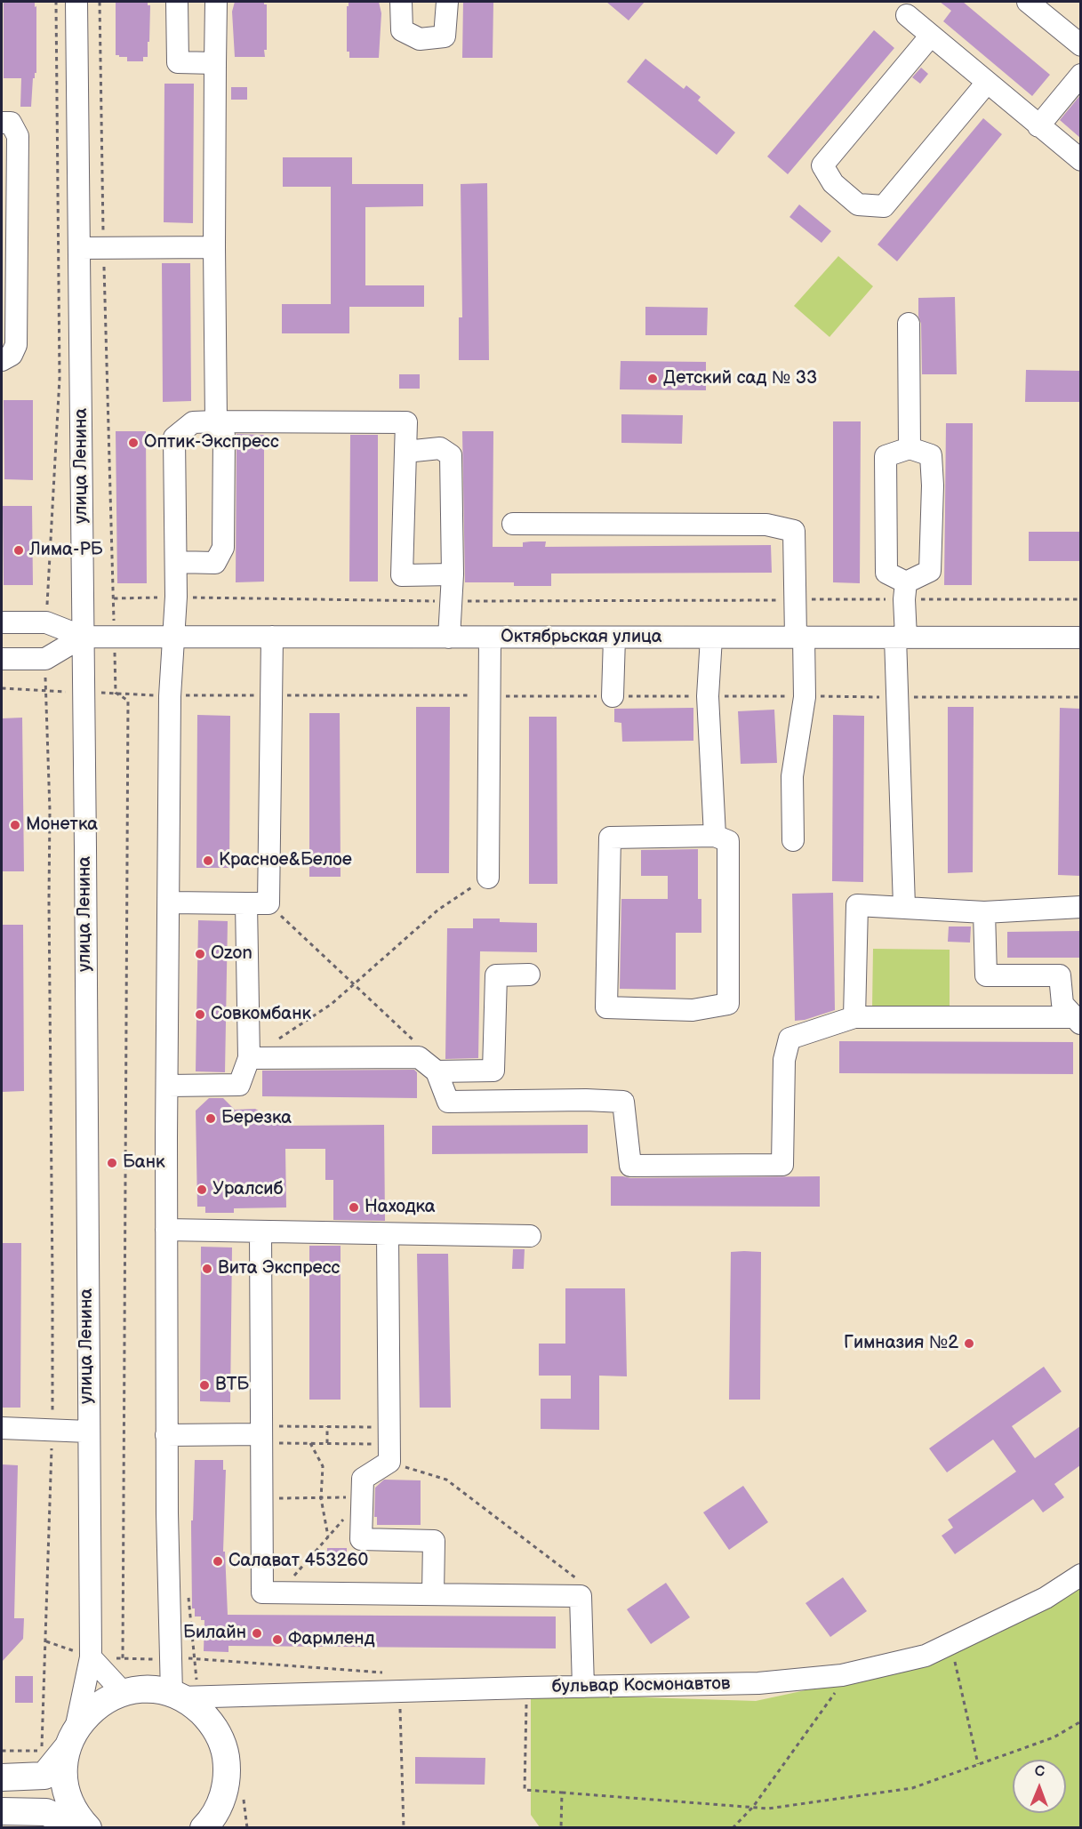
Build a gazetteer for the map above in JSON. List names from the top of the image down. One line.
{"streets":{"main road":["улица Ленина"],"street":["Октябрьская улица","бульвар Космонавтов"]},"crossings":[["улица Ленина","Октябрьская улица"]],"places":["Детский сад № 33","Оптик-Экспресс","Лима-РБ","Монетка","Красное&Белое","Ozon","Совкомбанк","Березка","Банк","Уралсиб","Находка","Вита Экспресс","Гимназия №2","ВТБ","Салават 453260","Билайн","Фармленд"],"north":"top"}
